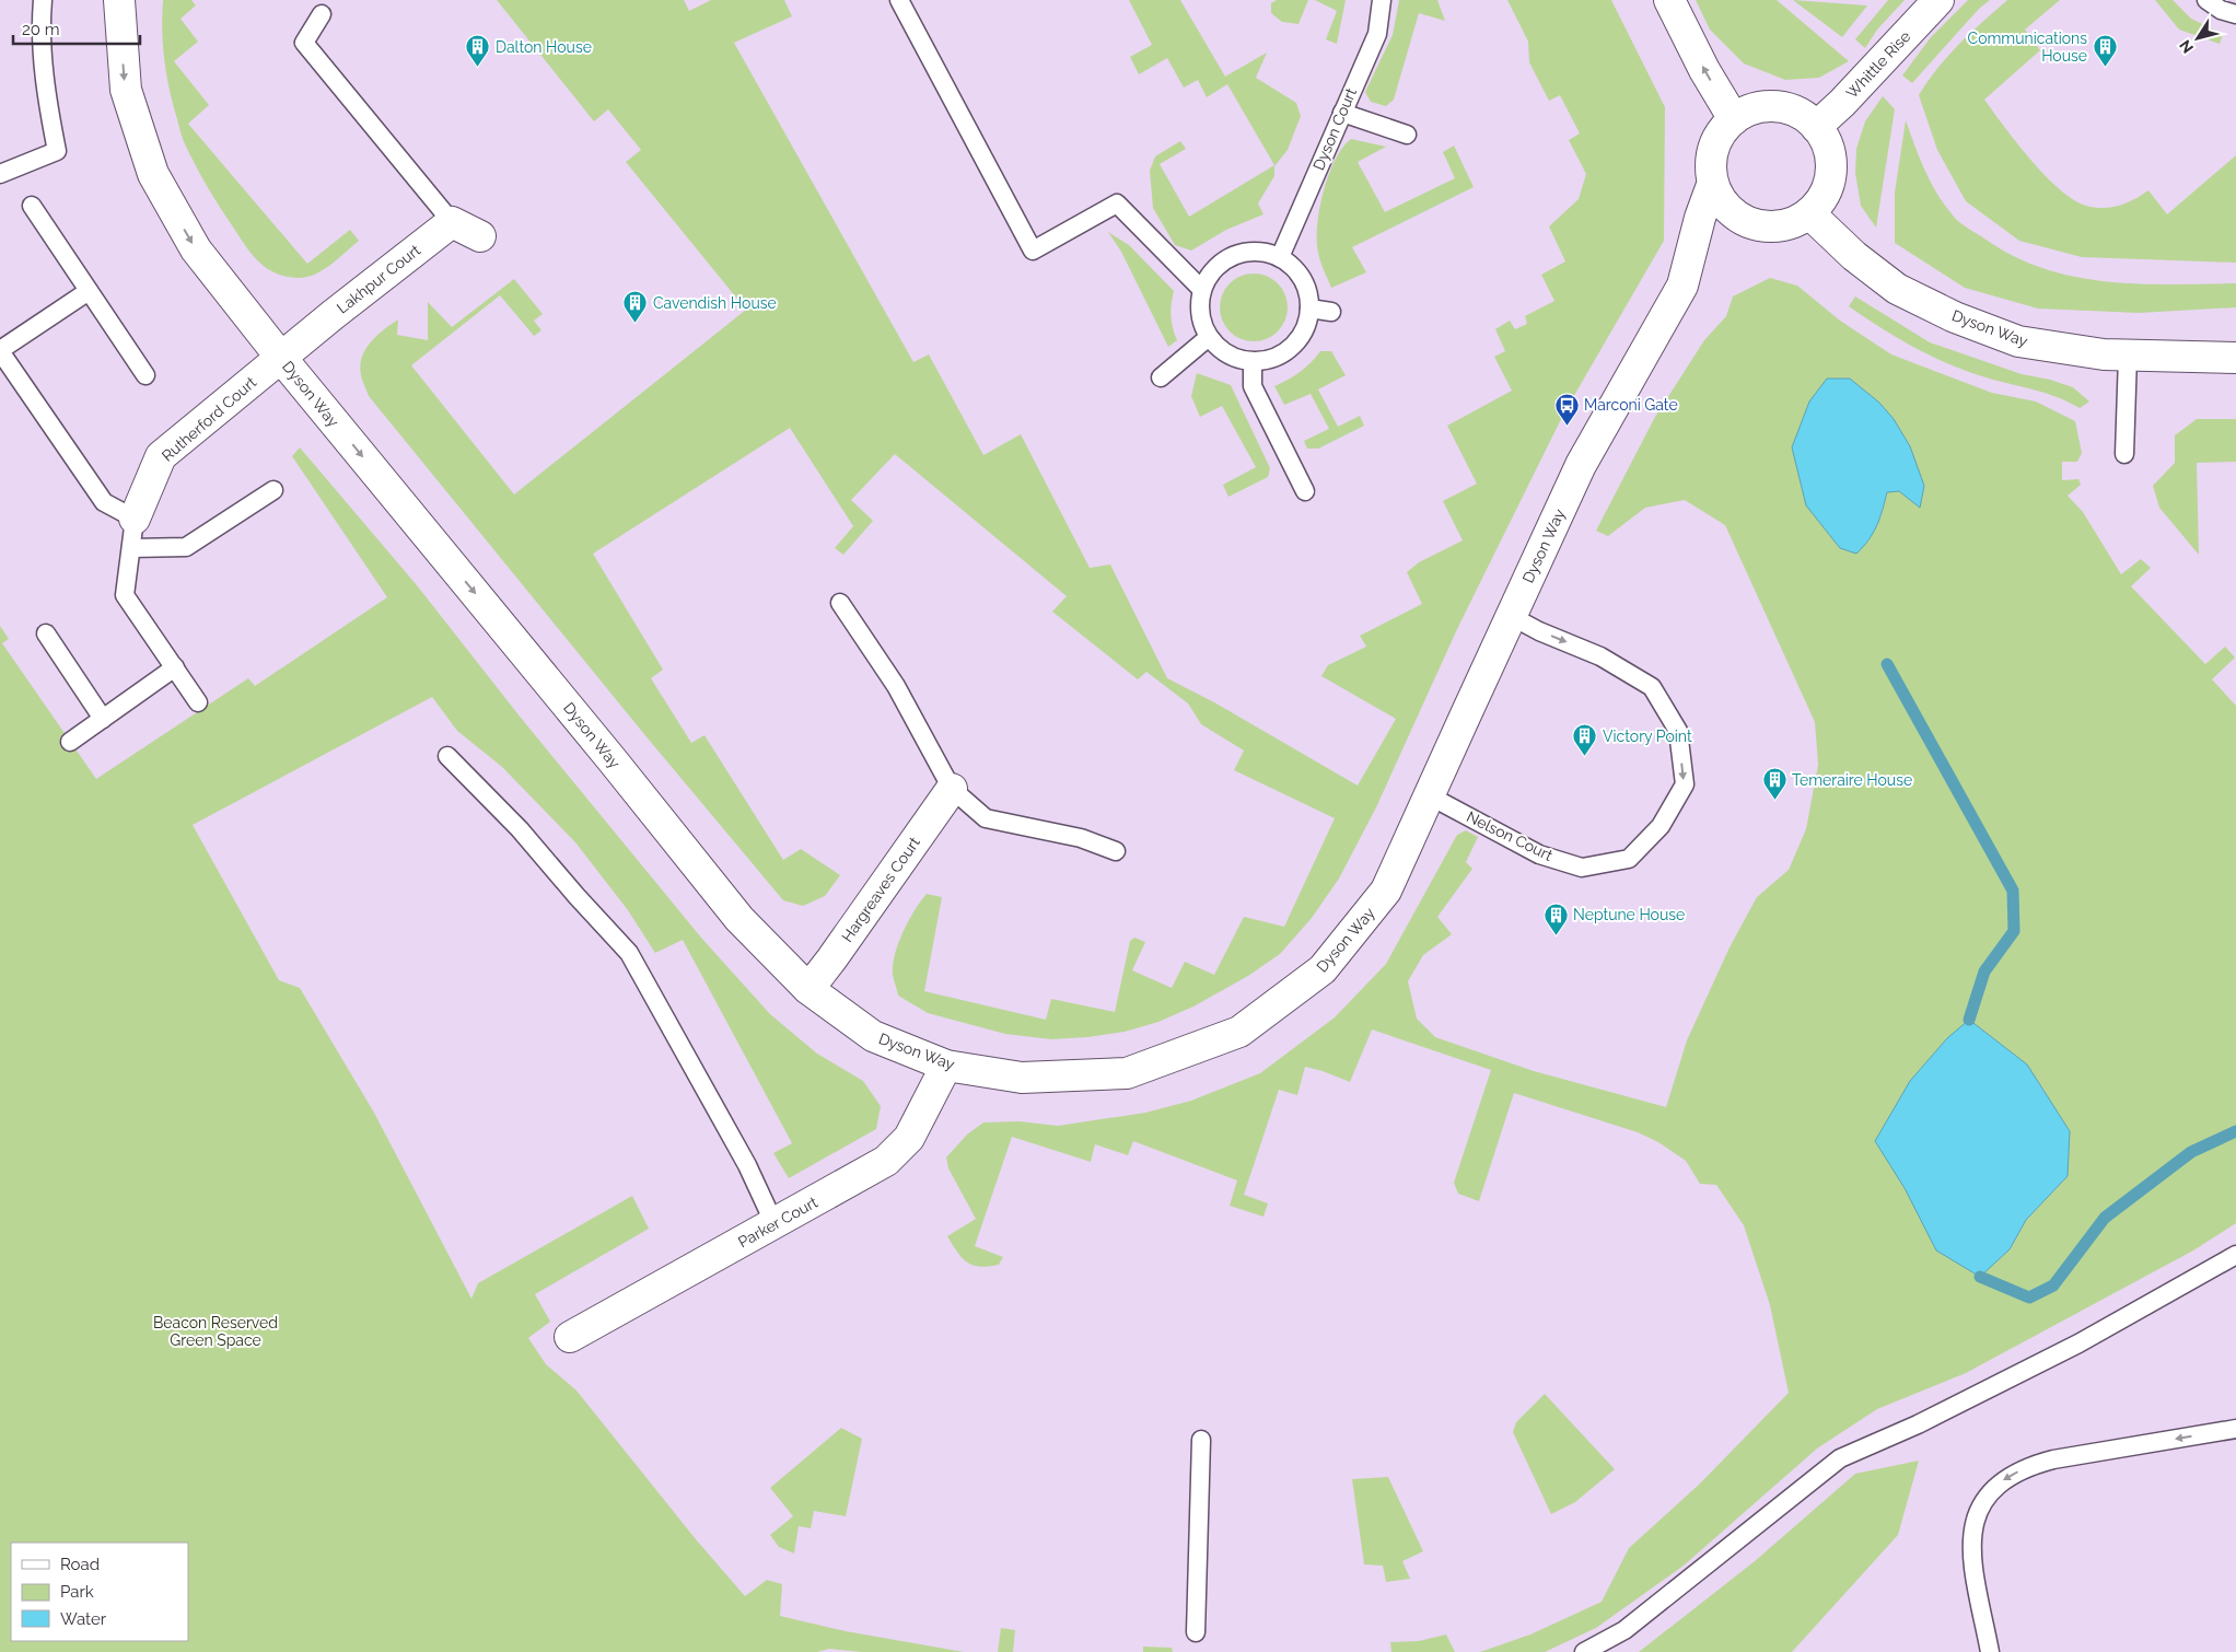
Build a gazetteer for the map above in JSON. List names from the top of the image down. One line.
{"streets":{"street":["Whittle Rise","Lakhpur Court","Dyson Way","Rutherford Court","Hargreaves Court","Parker Court"],"lane":["Dyson Court","Nelson Court"]},"crossings":[["Whittle Rise","Dyson Way"],["Lakhpur Court","Dyson Way"],["Lakhpur Court","Rutherford Court"],["Dyson Way","Rutherford Court"],["Dyson Way","Nelson Court"],["Dyson Way","Hargreaves Court"],["Dyson Way","Parker Court"]],"one_way":["Dyson Way"],"parks":["Beacon Reserved Green Space"],"places":{"building":["Dalton House","Communications House","Cavendish House","Victory Point","Temeraire House","Neptune House"],"bus stop":["Marconi Gate"]},"legend":["Road","Park","Water"],"scale_bar":"20 m","north":"bottom left"}
